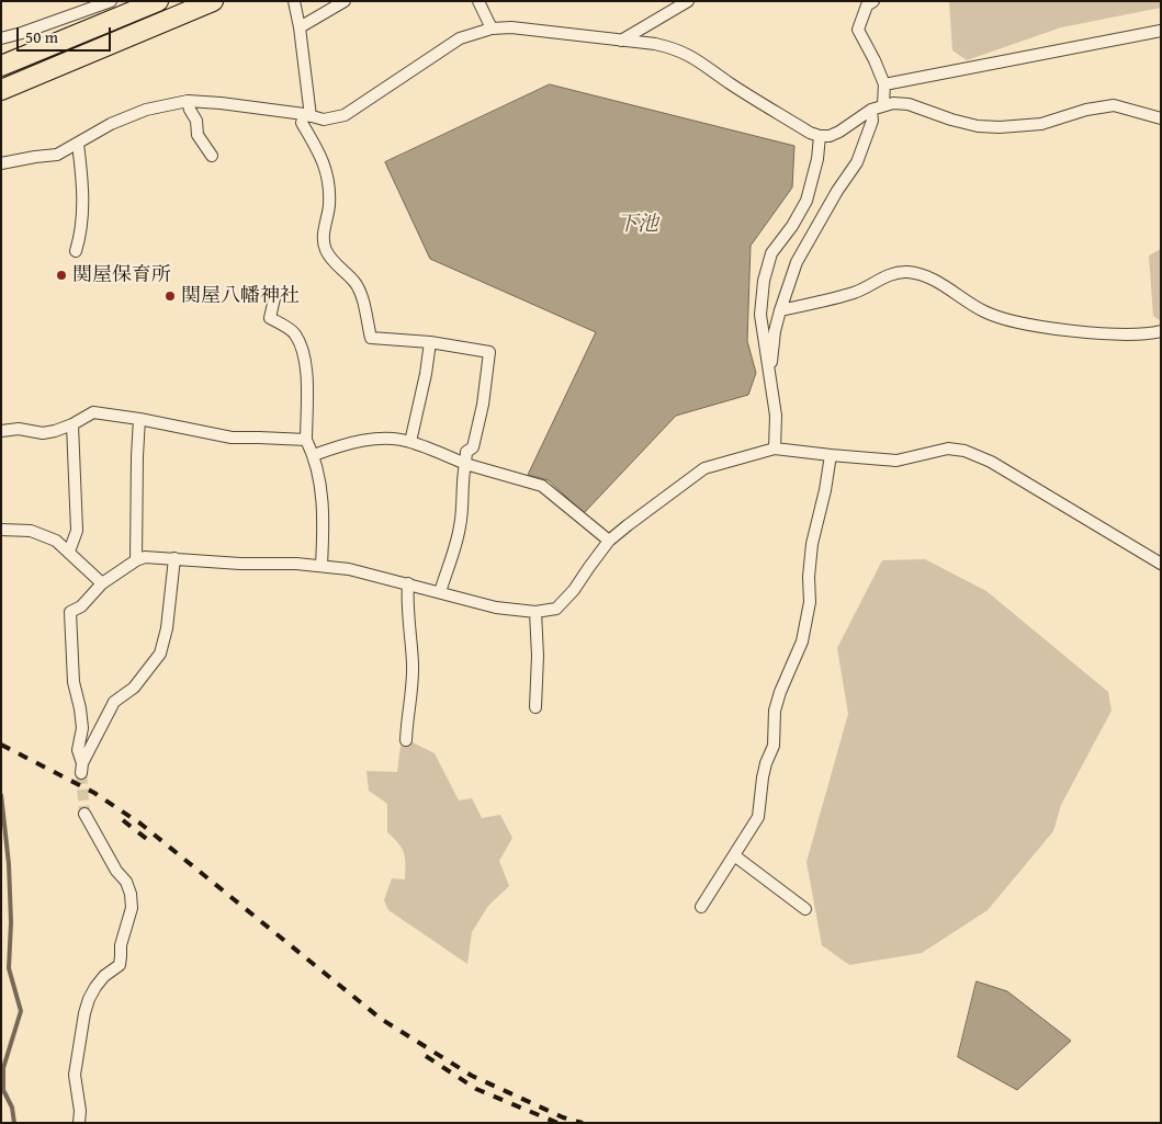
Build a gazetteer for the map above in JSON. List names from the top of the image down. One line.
{"water":["下池"],"places":["関屋保育所","関屋八幡神社"],"scale_bar":"50 m"}
